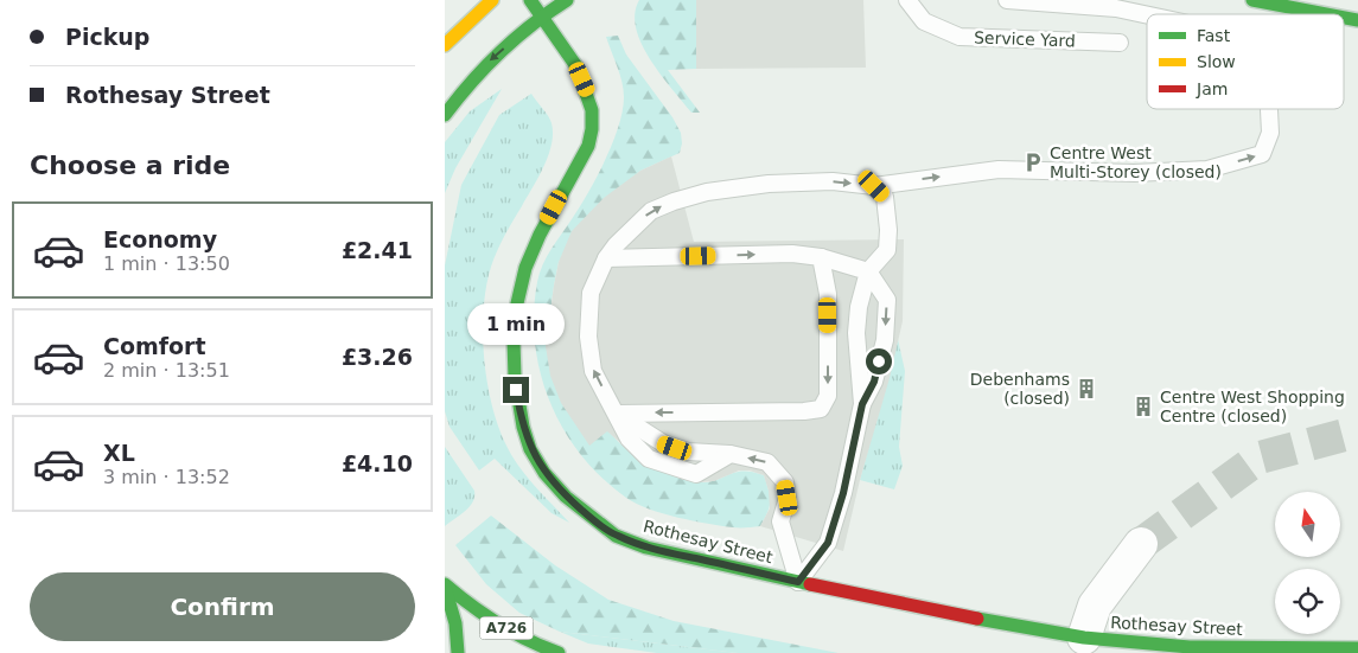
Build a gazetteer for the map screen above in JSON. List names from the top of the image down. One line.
{"streets":{"main road":["Rothesay Street","A726"],"lane":["Service Yard"]},"places":{"parking":["Centre West Multi-Storey (closed)"],"building":["Debenhams (closed)","Centre West Shopping Centre (closed)"]},"legend":["Fast","Slow","Jam"],"north":"top","page":{"banner":["Pickup","Rothesay Street"],"heading":"Choose a ride","list":[{"name":"Economy","note":"1 min · 13:50","value":"£2.41"},{"name":"Comfort","note":"2 min · 13:51","value":"£3.26"},{"name":"XL","note":"3 min · 13:52","value":"£4.10"}],"bubble":"1 min","buttons":"Confirm"}}
